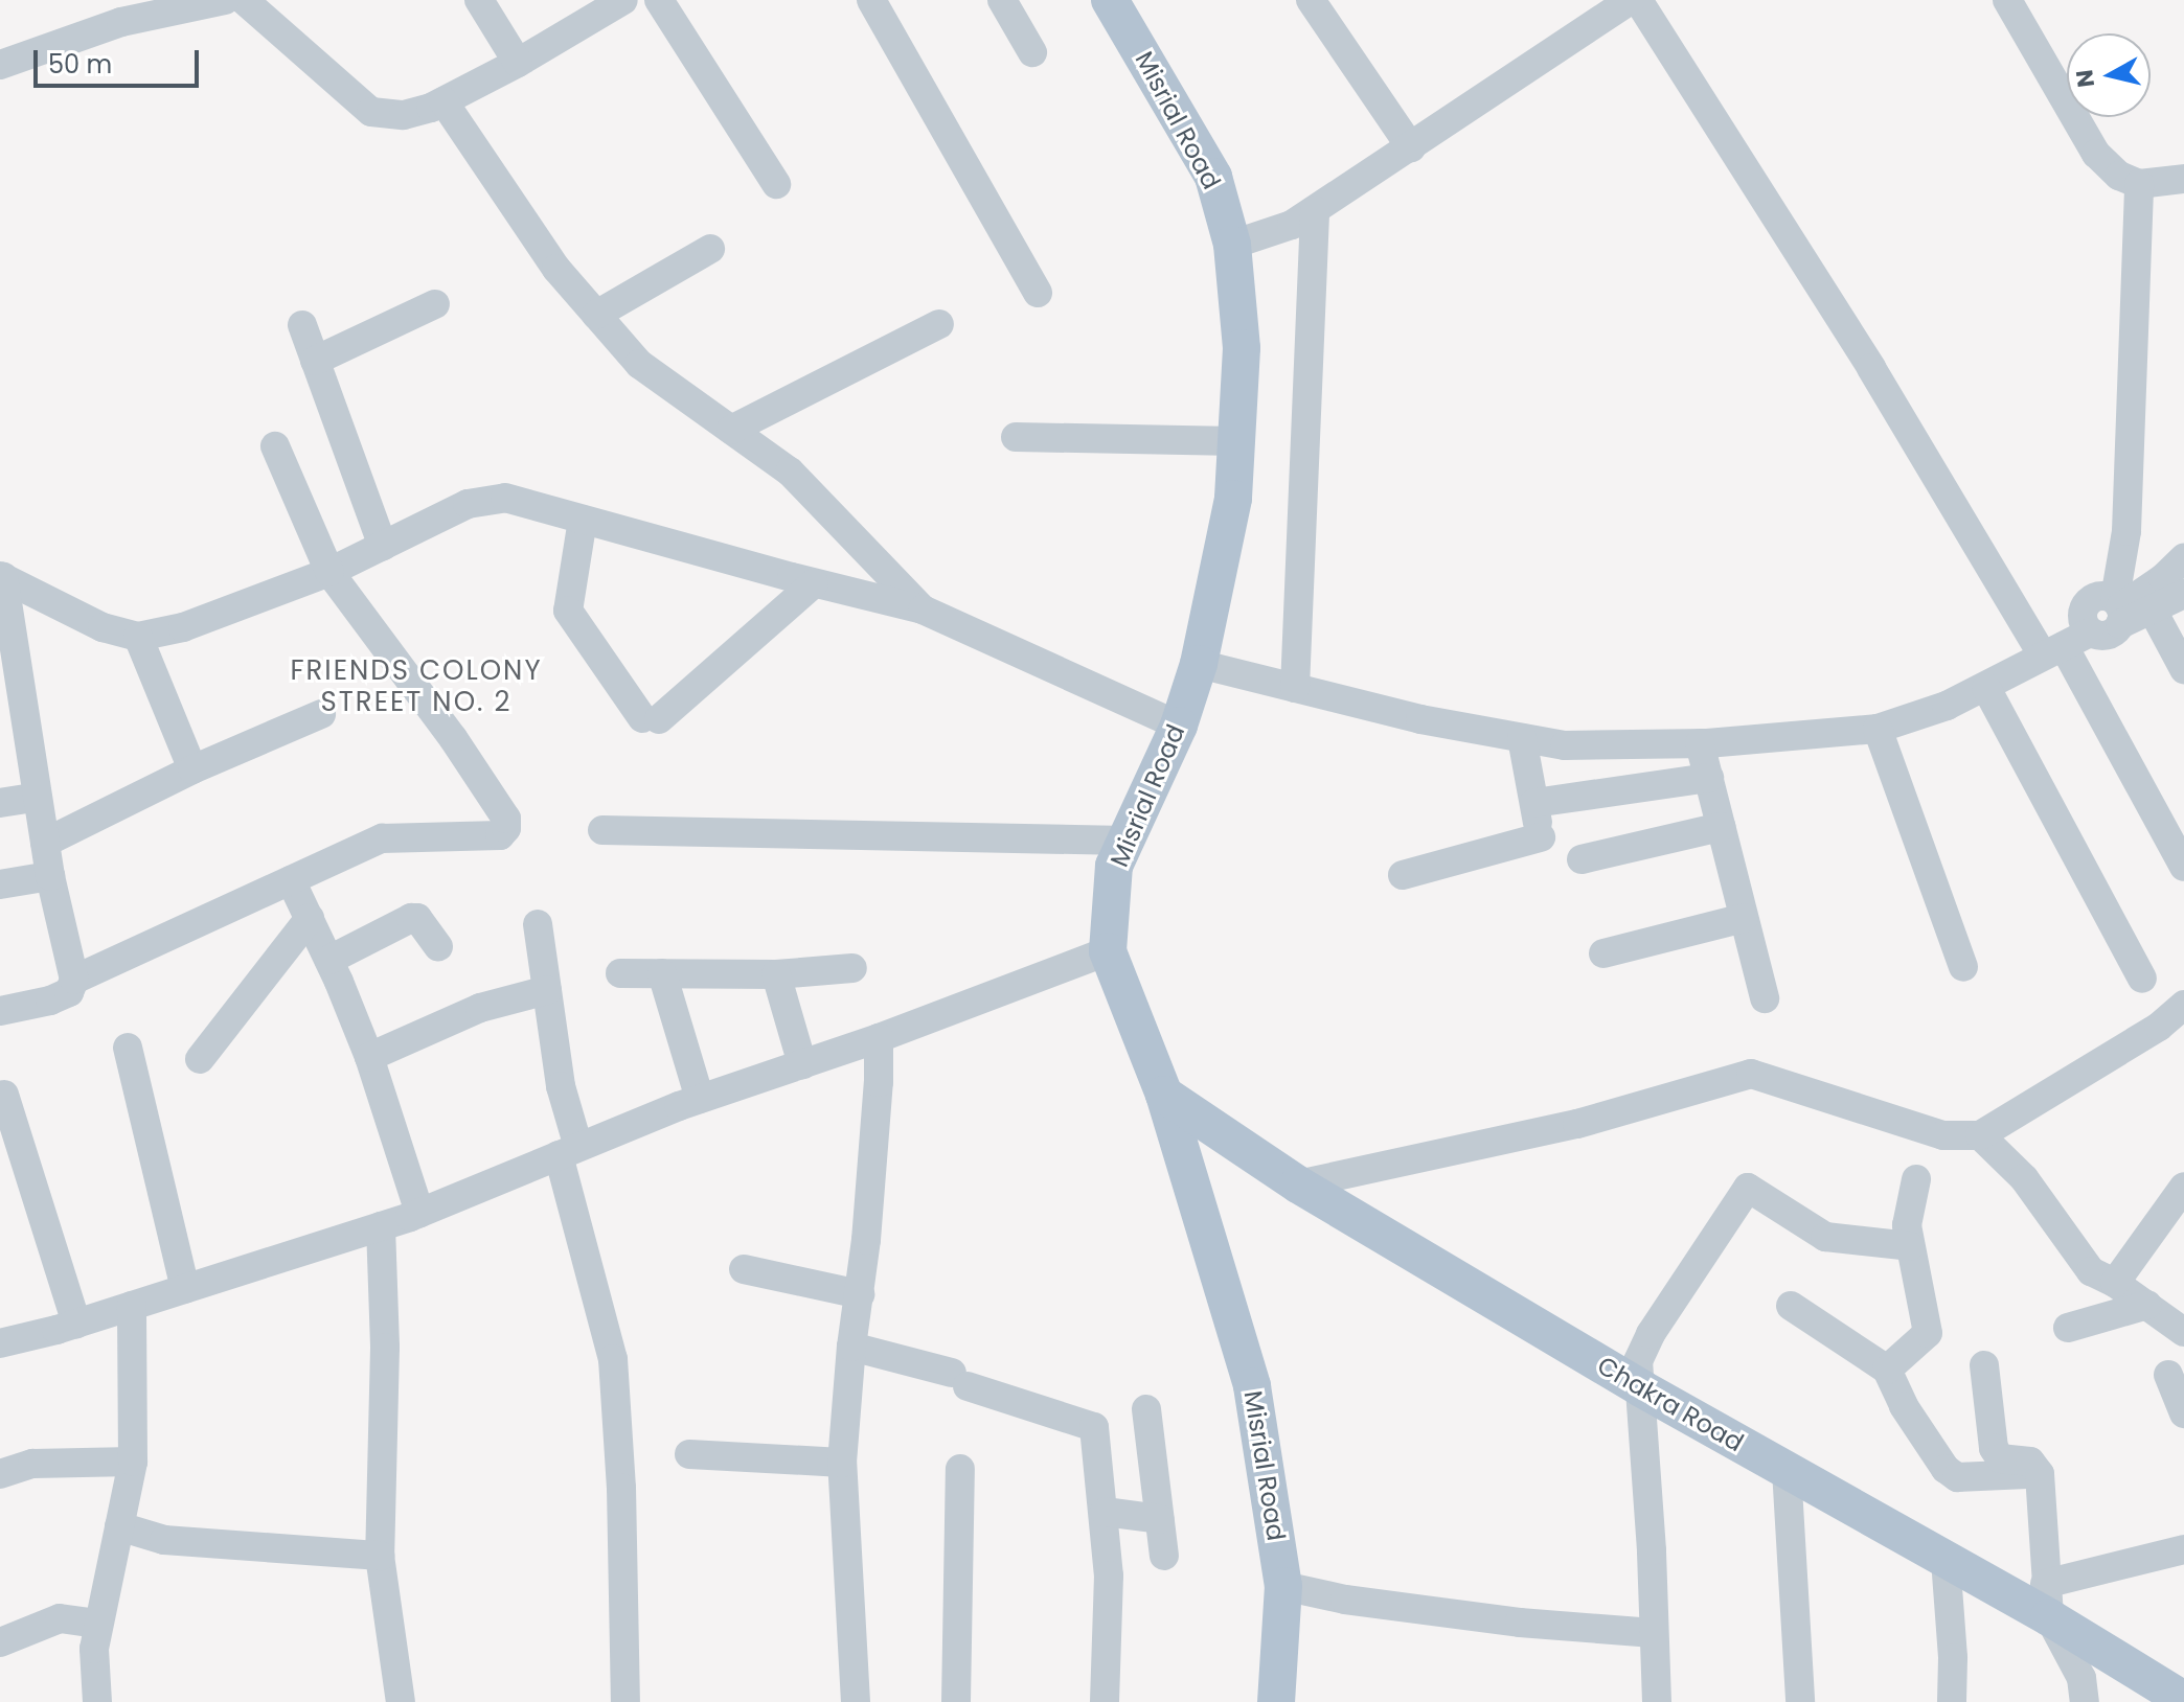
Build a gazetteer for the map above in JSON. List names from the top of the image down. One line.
{"streets":{"main road":["Misrial Road","Chakra Road"]},"crossings":[["Misrial Road","Chakra Road"]],"districts":["FRIENDS COLONY STREET NO. 2"],"scale_bar":"50 m","north":"left"}
